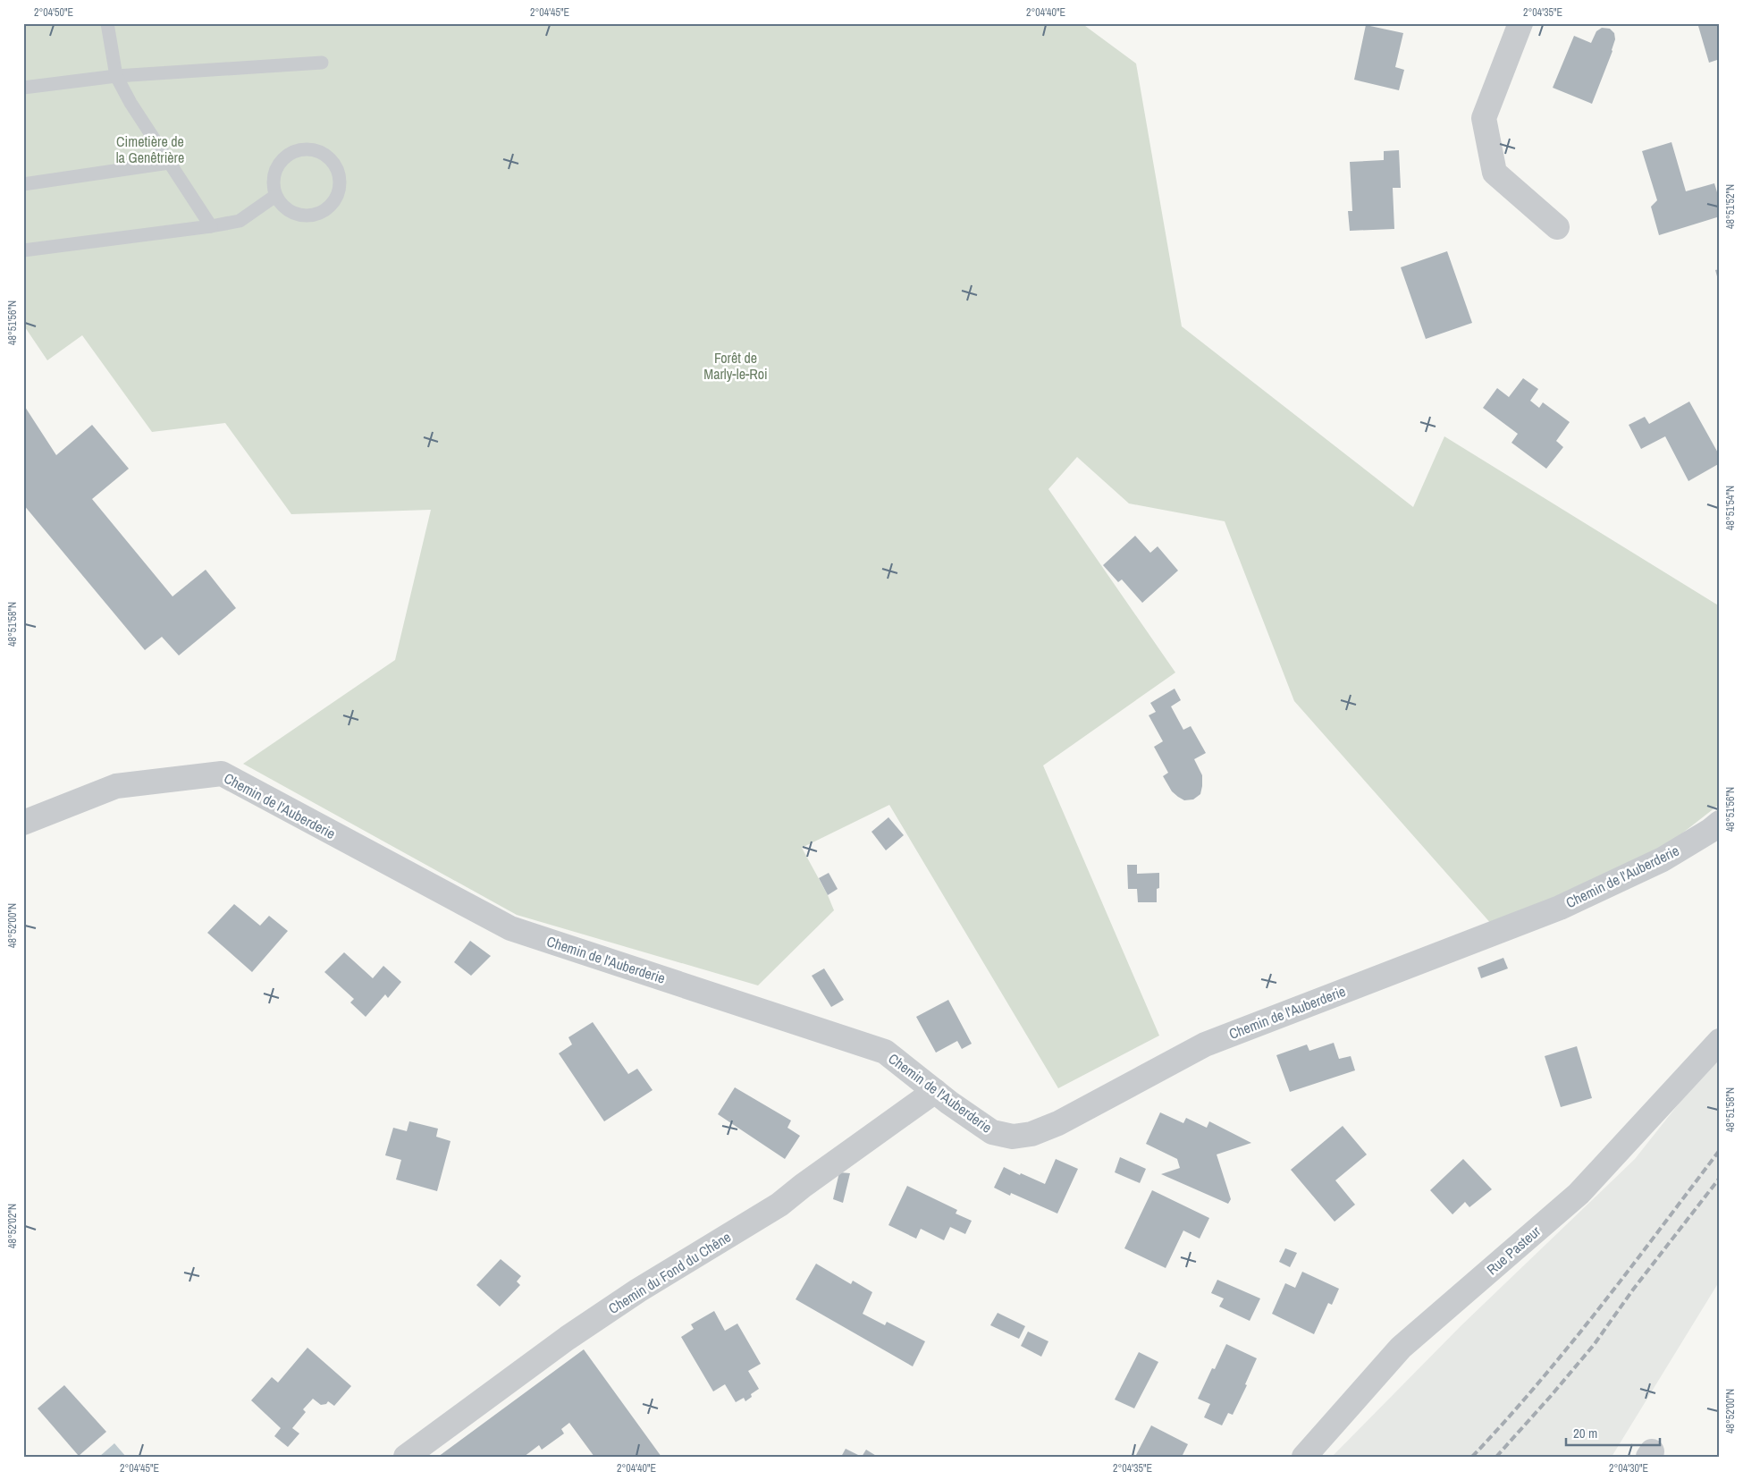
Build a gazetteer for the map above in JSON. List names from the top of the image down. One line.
{"streets":{"street":["Chemin de l'Auberderie","Rue Pasteur","Chemin du Fond du Chêne"]},"crossings":[["Chemin de l'Auberderie","Chemin du Fond du Chêne"]],"parks":["Cimetière de la Genêtrière","Forêt de Marly-le-Roi"],"scale_bar":"20 m","coordinates":["2°04'50\"E","2°04'45\"E","2°04'40\"E","2°04'35\"E","48°51'52\"N","48°51'56\"N","48°51'54\"N","48°51'58\"N","48°52'00\"N","48°52'02\"N","2°04'30\"E"]}
